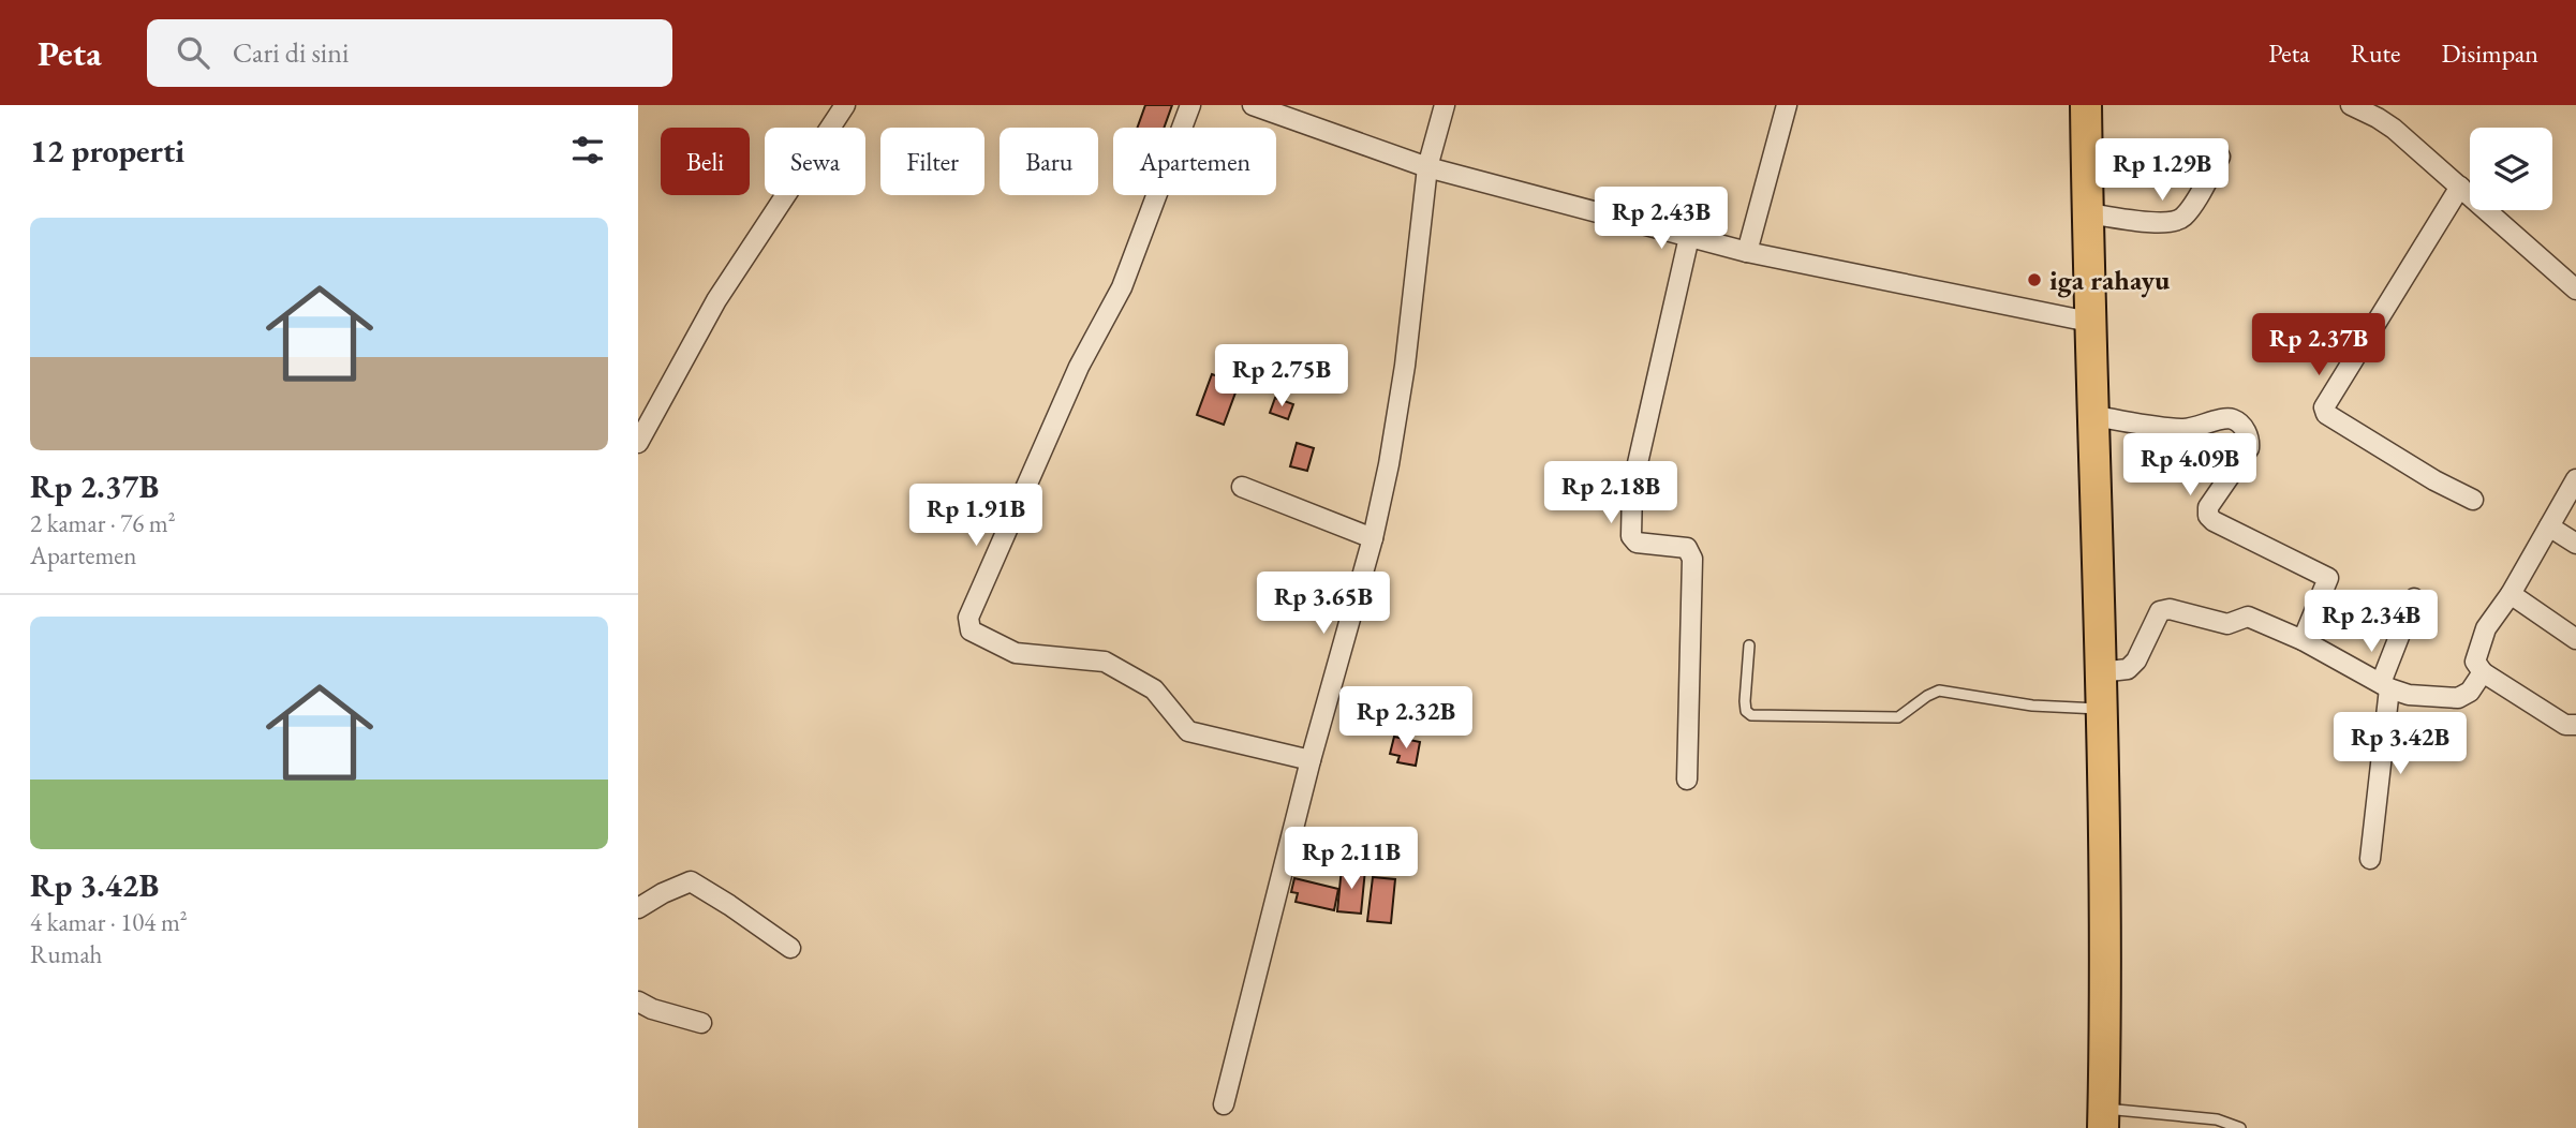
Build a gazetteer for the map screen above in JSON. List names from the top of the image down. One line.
{"places":["iga rahayu"],"page":{"header":"Peta","search":"Cari di sini","nav":["Peta","Rute","Disimpan"],"heading":"12 properti","chip":["Beli","Sewa","Filter","Baru","Apartemen"],"price":["Rp 1.29B","Rp 2.43B","Rp 2.37B","Rp 2.75B","Rp 4.09B","Rp 2.18B","Rp 1.91B","Rp 3.65B","Rp 2.34B","Rp 2.32B","Rp 3.42B","Rp 2.11B"],"list":[{"name":"Rp 2.37B","note":"2 kamar · 76 m² · Apartemen"},{"name":"Rp 3.42B","note":"4 kamar · 104 m² · Rumah"}]}}
